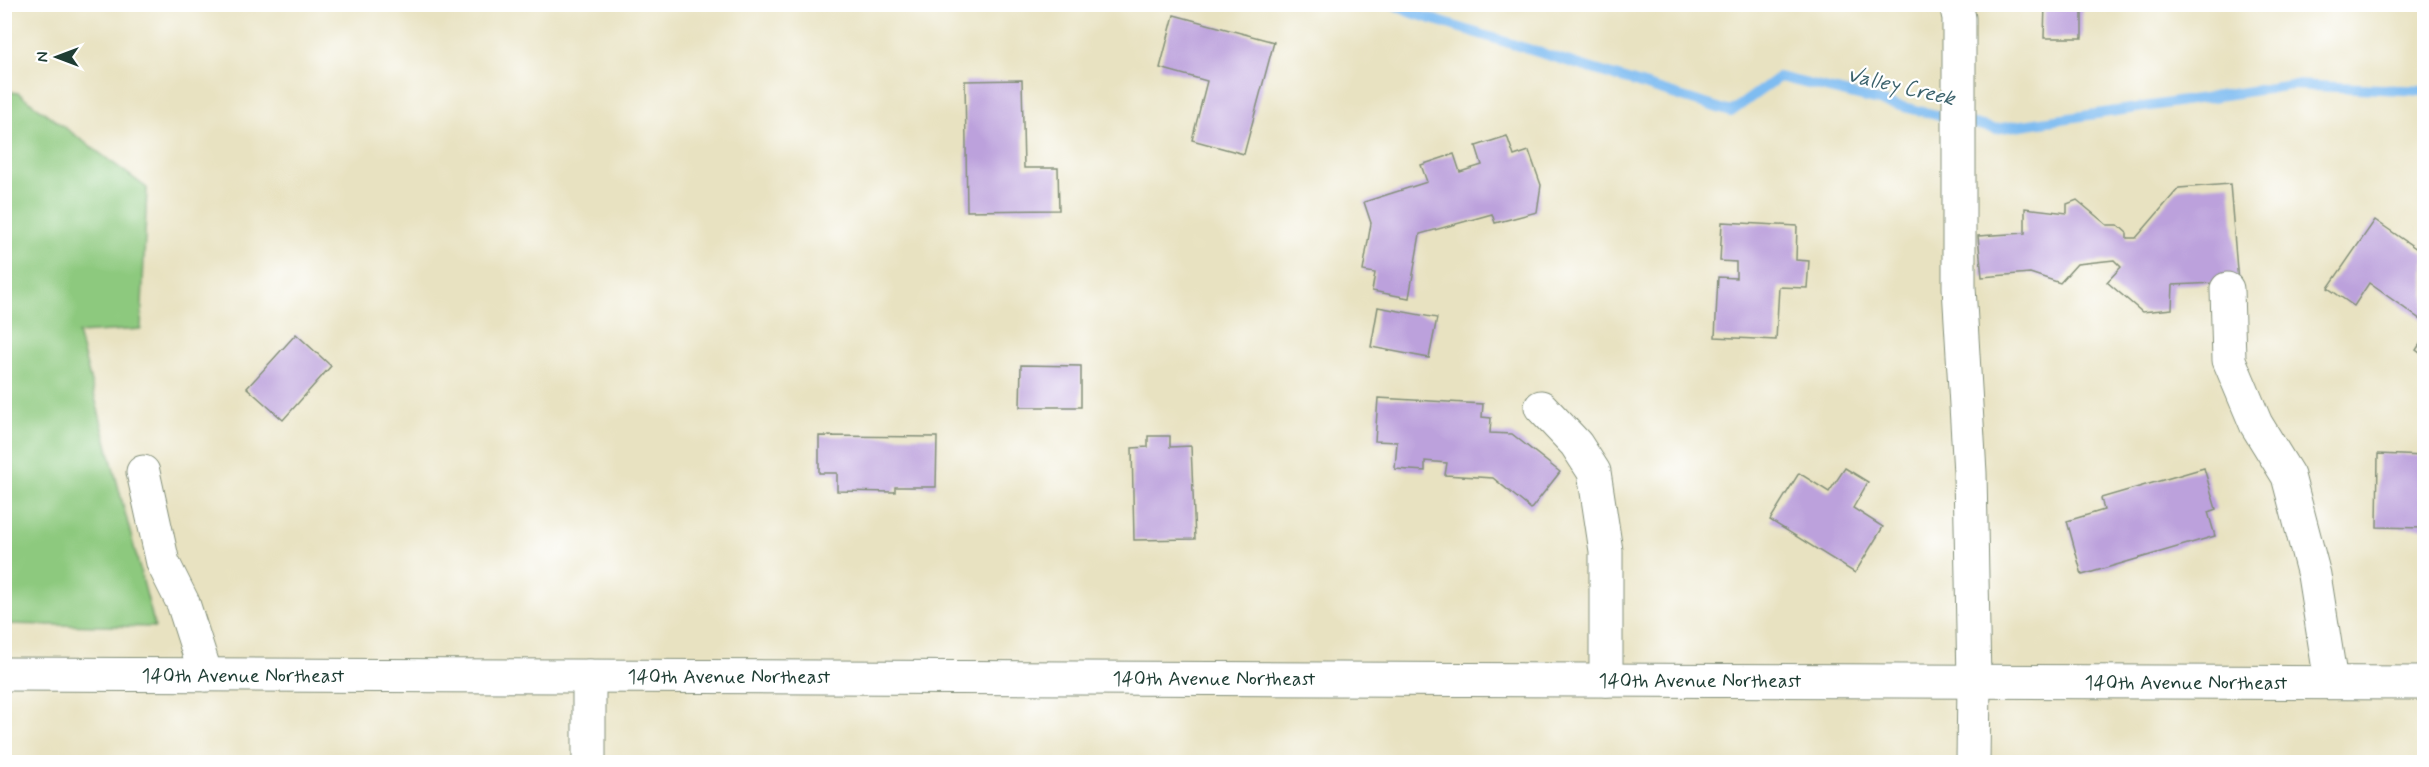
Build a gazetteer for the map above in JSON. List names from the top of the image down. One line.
{"streets":{"street":["140th Avenue Northeast"]},"water":["Valley Creek"],"north":"left"}
